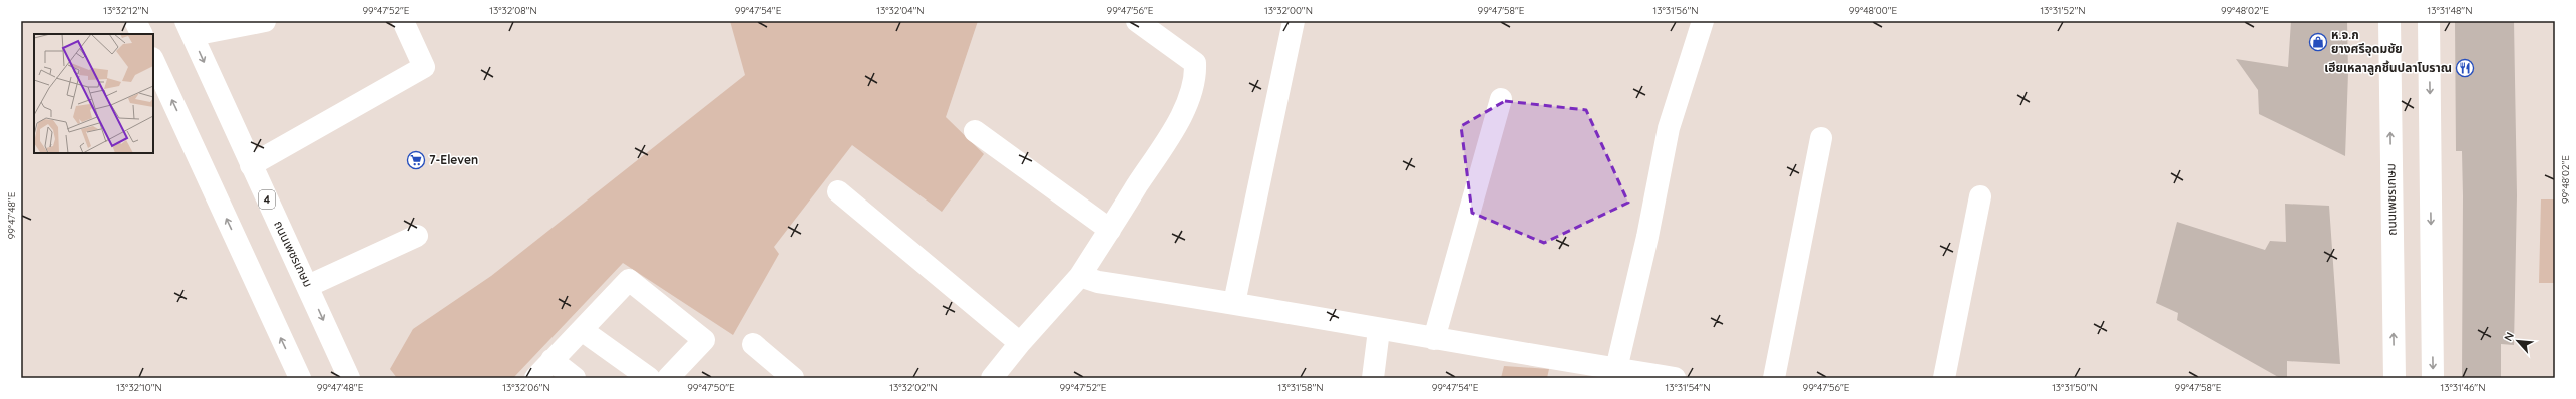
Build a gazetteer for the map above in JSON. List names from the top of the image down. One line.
{"streets":{"main road":["4","ถนนเพชรเกษม"]},"places":{"shop":["ห.จ.ก ยางศรีอุดมชัย"],"restaurant":["เฮียเหลาลูกชิ้นปลาโบราณ"],"supermarket":["7-Eleven"]},"north":"top left","coordinates":["13°32'12\"N","99°47'52\"E","13°32'08\"N","99°47'54\"E","13°32'04\"N","99°47'56\"E","13°32'00\"N","99°47'58\"E","13°31'56\"N","99°48'00\"E","13°31'52\"N","99°48'02\"E","13°31'48\"N","99°47'48\"E","13°32'10\"N","13°32'06\"N","99°47'50\"E","13°32'02\"N","13°31'58\"N","13°31'54\"N","13°31'50\"N","13°31'46\"N"]}
